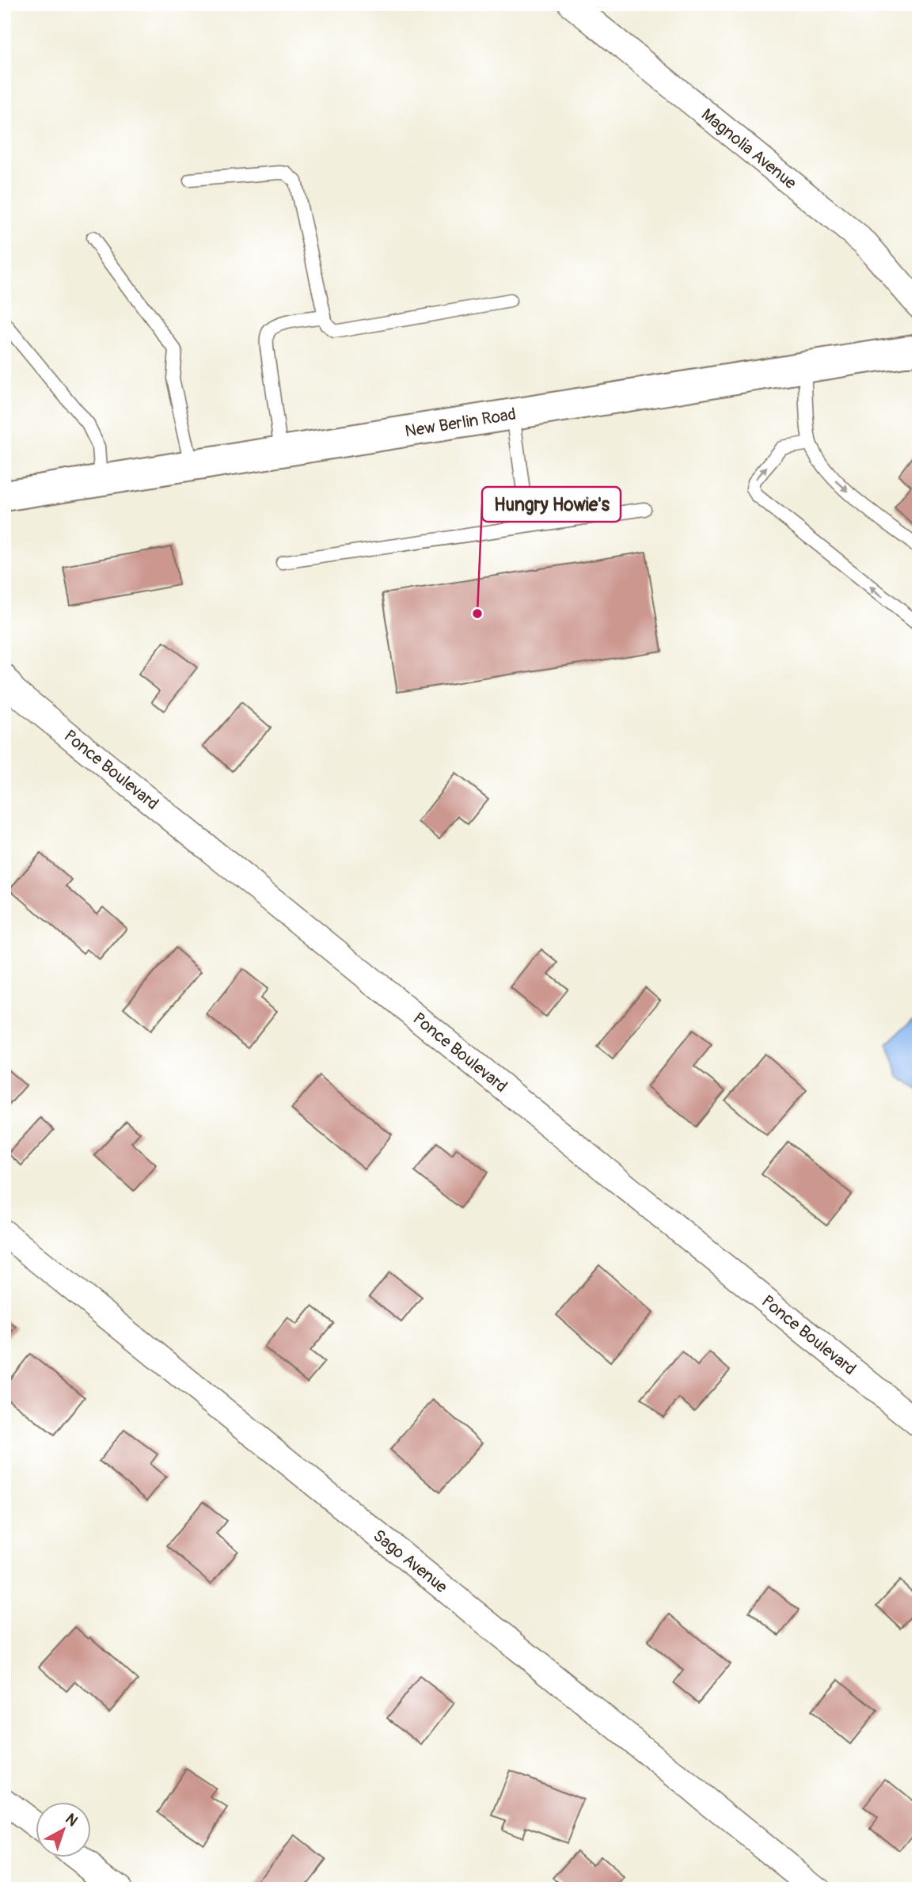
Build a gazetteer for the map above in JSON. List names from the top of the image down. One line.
{"streets":{"street":["Magnolia Avenue","New Berlin Road","Ponce Boulevard","Sago Avenue"]},"places":["Hungry Howie's"],"north":"top right"}
